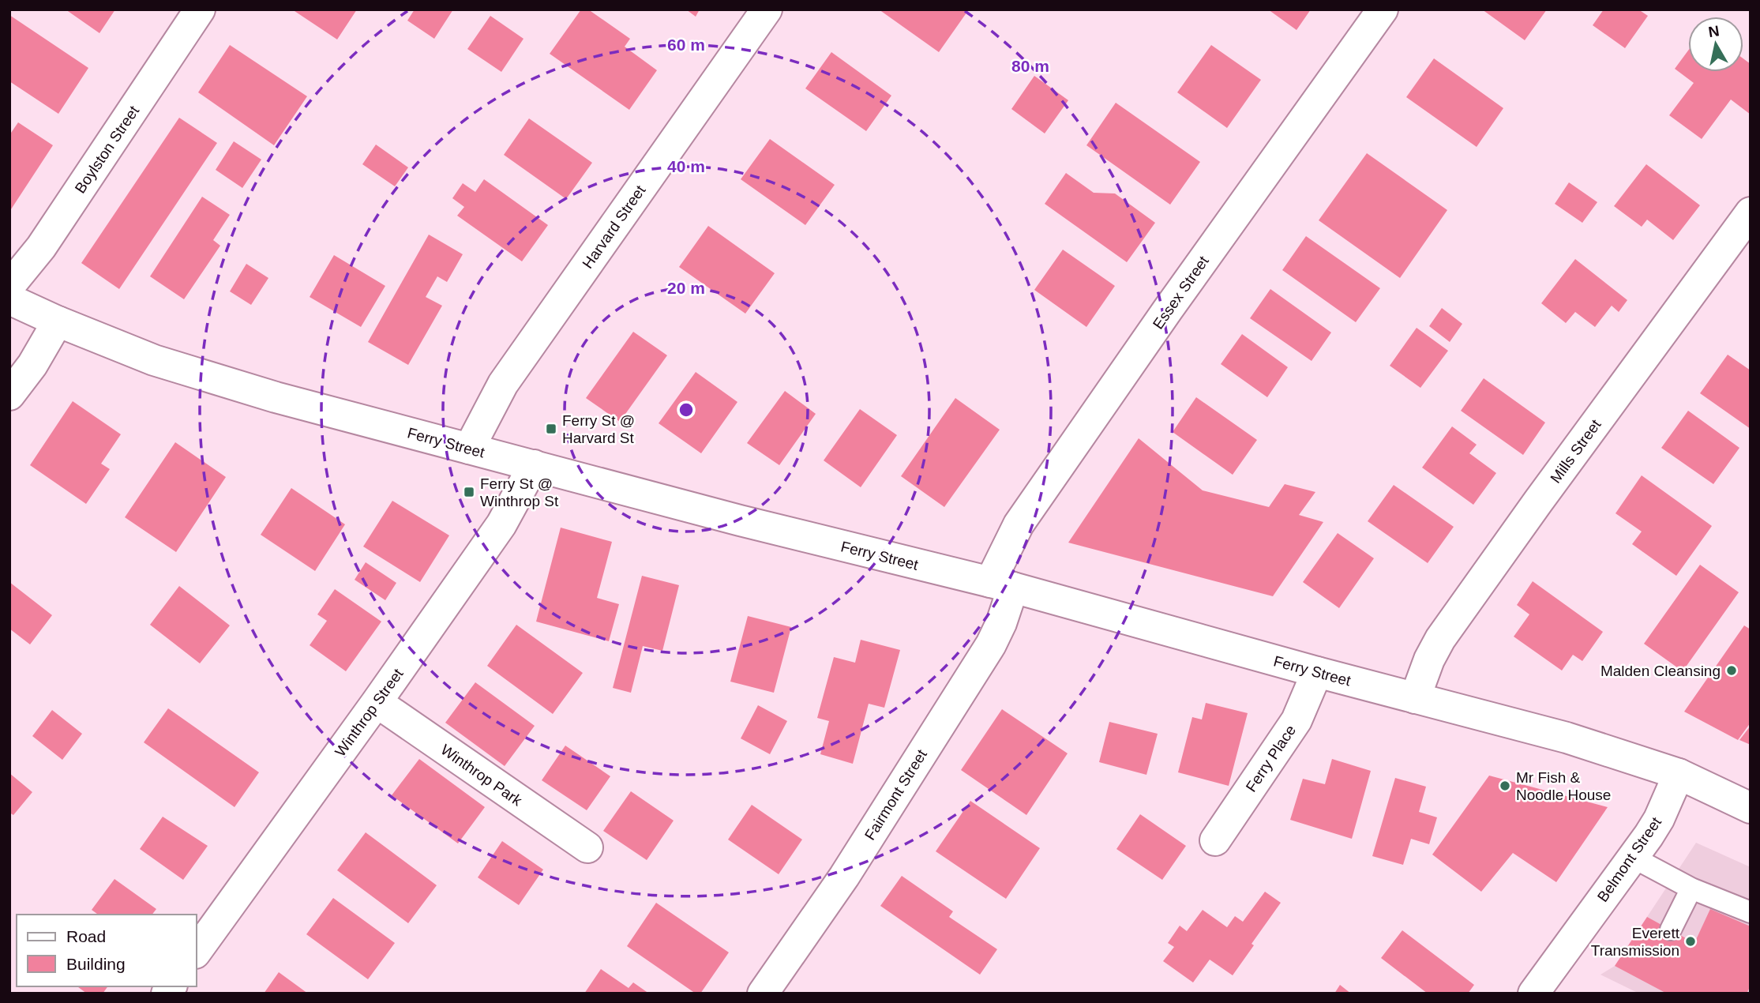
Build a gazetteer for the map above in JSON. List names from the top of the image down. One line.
{"streets":{"street":["Boylston Street","Harvard Street","Essex Street","Ferry Street","Mills Street","Winthrop Street","Ferry Place","Winthrop Park","Fairmont Street","Belmont Street"]},"crossings":[["Harvard Street","Ferry Street"],["Essex Street","Ferry Street"],["Essex Street","Fairmont Street"],["Ferry Street","Mills Street"],["Ferry Street","Winthrop Street"],["Ferry Street","Ferry Place"],["Ferry Street","Fairmont Street"],["Ferry Street","Belmont Street"],["Winthrop Street","Winthrop Park"]],"places":{"transit":["Ferry St @ Harvard St","Ferry St @ Winthrop St"],"other":["Malden Cleansing","Mr Fish & Noodle House","Everett Transmission"]},"legend":["Road","Building"],"north":"top","rings":["60 m","80 m","40 m","20 m"]}
